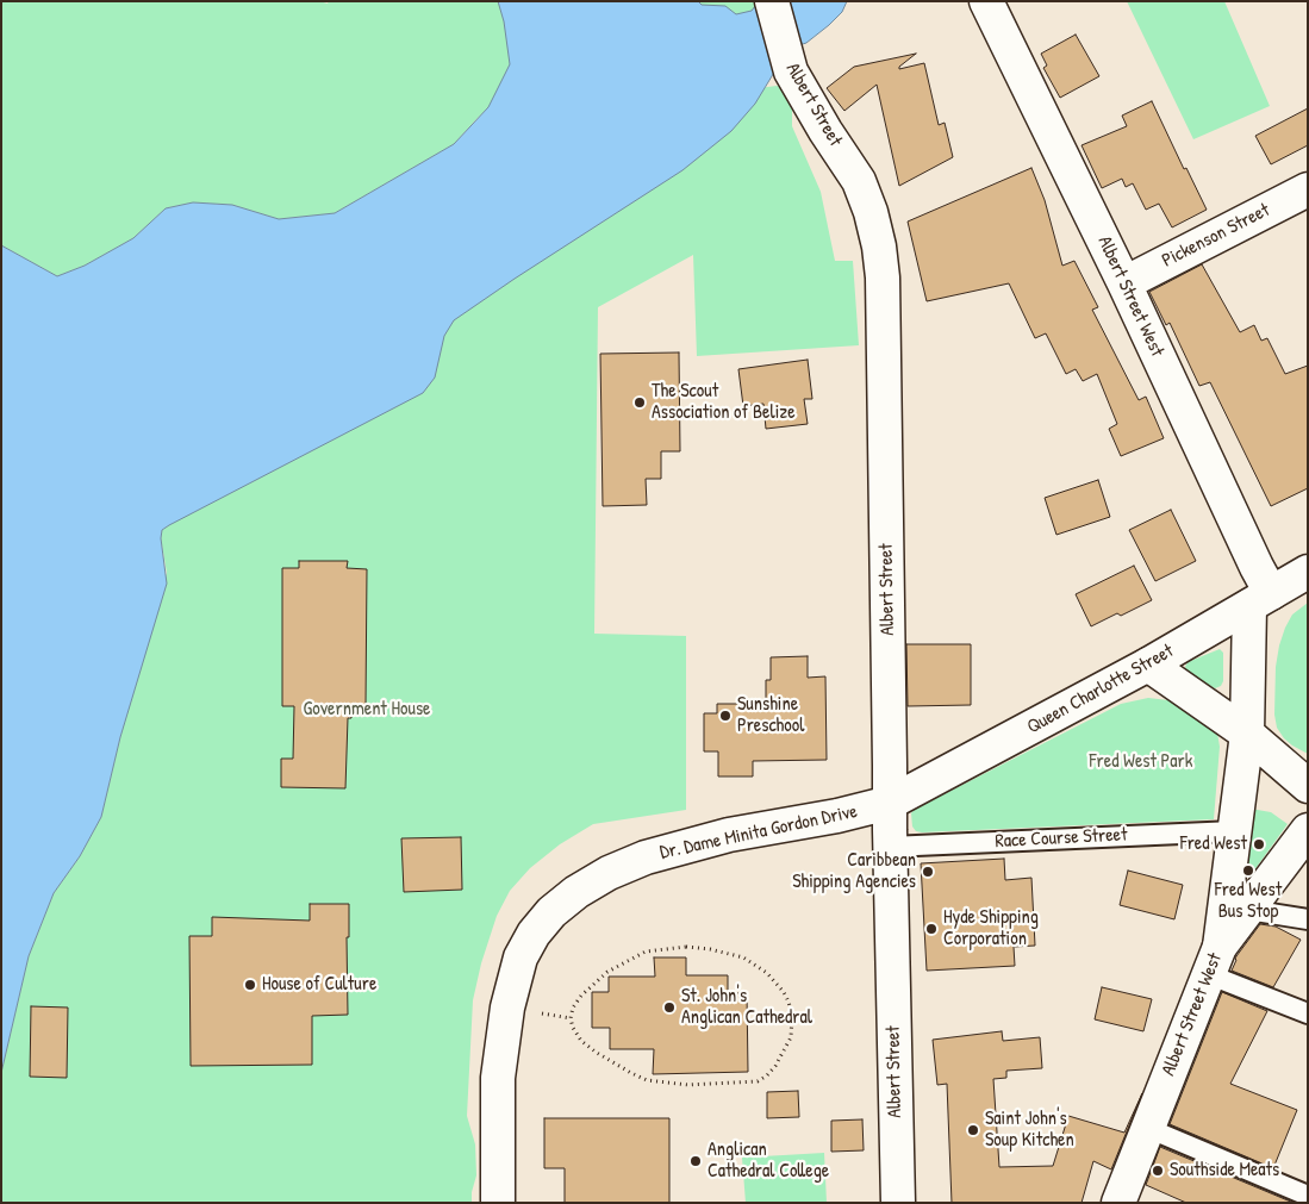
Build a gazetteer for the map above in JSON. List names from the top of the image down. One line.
{"streets":{"street":["Albert Street","Pickenson Street","Albert Street West","Queen Charlotte Street","Dr. Dame Minita Gordon Drive"],"lane":["Race Course Street"]},"crossings":[["Albert Street","Queen Charlotte Street"],["Albert Street","Dr. Dame Minita Gordon Drive"],["Albert Street","Race Course Street"],["Pickenson Street","Albert Street West"],["Albert Street West","Queen Charlotte Street"],["Albert Street West","Race Course Street"],["Queen Charlotte Street","Dr. Dame Minita Gordon Drive"]],"parks":["Government House","Fred West Park"],"places":["The Scout Association of Belize","Sunshine Preschool","Fred West","Fred West Bus Stop","Caribbean Shipping Agencies","Hyde Shipping Corporation","House of Culture","St. John's Anglican Cathedral","Saint John's Soup Kitchen","Anglican Cathedral College","Southside Meats"]}
